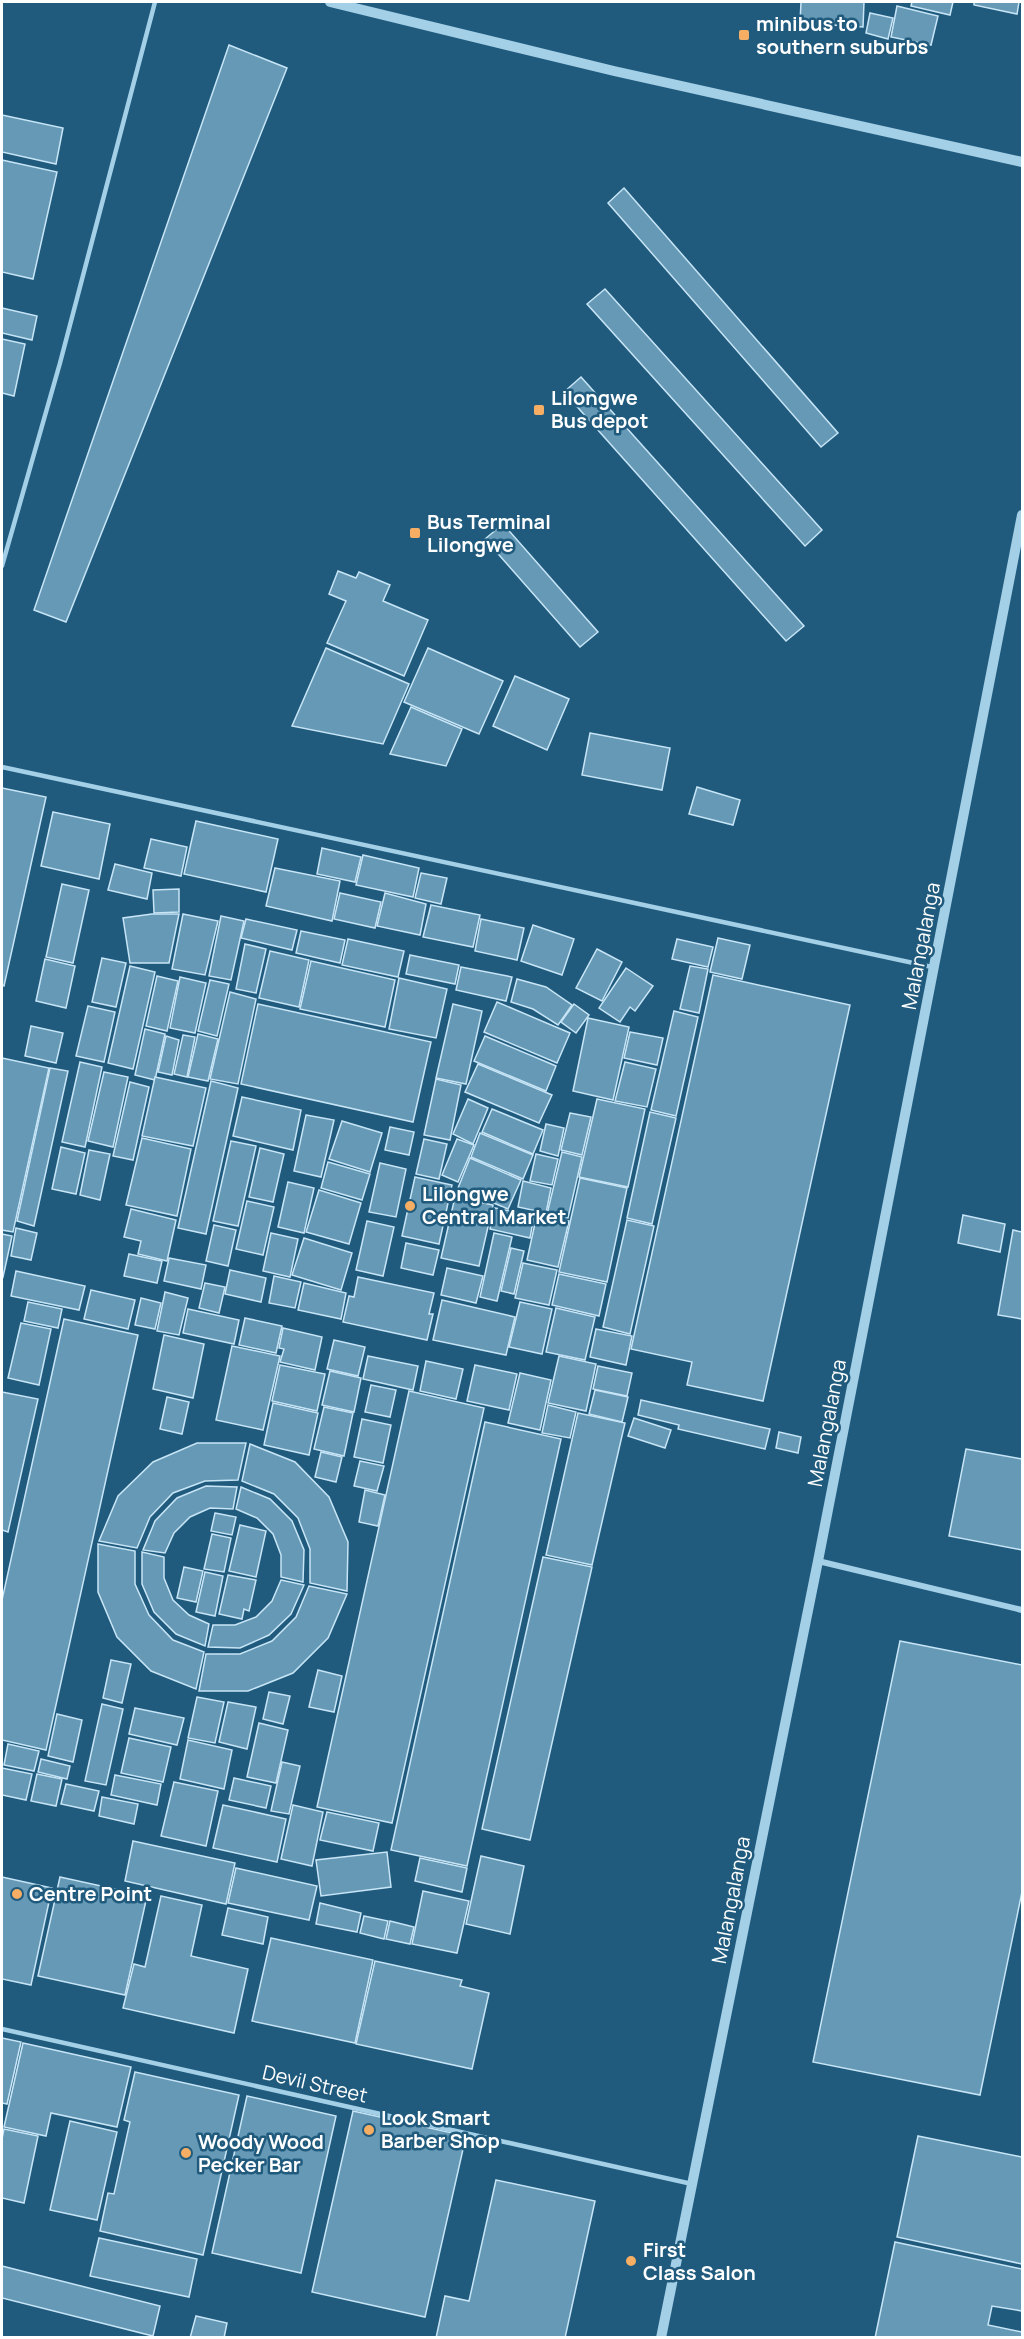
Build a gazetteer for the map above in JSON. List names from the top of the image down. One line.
{"streets":{"street":["Malangalanga"],"lane":["Devil Street"]},"crossings":[["Malangalanga","Devil Street"]],"places":{"transit":["minibus to southern suburbs","Lilongwe Bus depot","Bus Terminal Lilongwe"],"other":["Lilongwe Central Market","Centre Point","Look Smart Barber Shop","Woody Wood Pecker Bar","First Class Salon"]}}
